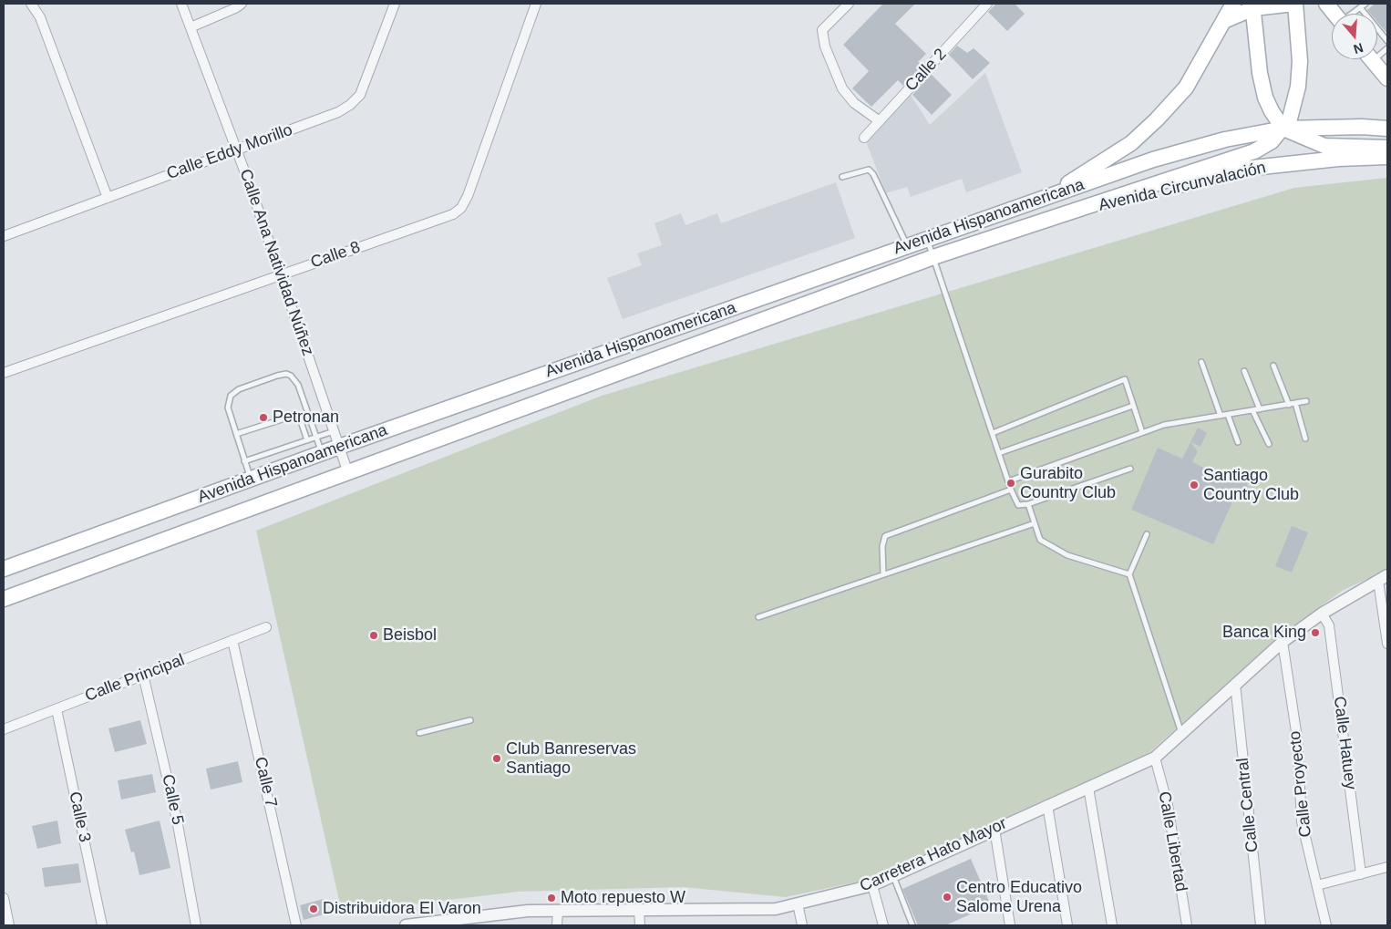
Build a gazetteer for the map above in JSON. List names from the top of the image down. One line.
{"streets":{"main road":["Avenida Circunvalación","Avenida Hispanoamericana"],"street":["Calle 2","Calle Eddy Morillo","Calle 8","Calle Ana Natividad Núñez","Calle Principal","Calle Hatuey","Calle 7","Calle Proyecto","Calle 5","Calle Central","Calle 3","Calle Libertad","Carretera Hato Mayor"]},"crossings":[["Calle Eddy Morillo","Calle Ana Natividad Núñez"],["Avenida Circunvalación","Avenida Hispanoamericana"],["Avenida Hispanoamericana","Calle Ana Natividad Núñez"],["Calle 8","Calle Ana Natividad Núñez"],["Calle Principal","Calle 7"],["Calle Principal","Calle 5"],["Calle Principal","Calle 3"],["Calle Hatuey","Carretera Hato Mayor"],["Calle Proyecto","Carretera Hato Mayor"],["Calle Central","Carretera Hato Mayor"],["Calle Libertad","Carretera Hato Mayor"]],"places":["Petronan","Gurabito Country Club","Santiago Country Club","Banca King","Beisbol","Club Banreservas Santiago","Centro Educativo Salome Urena","Moto repuesto W","Distribuidora El Varon"],"north":"bottom"}
